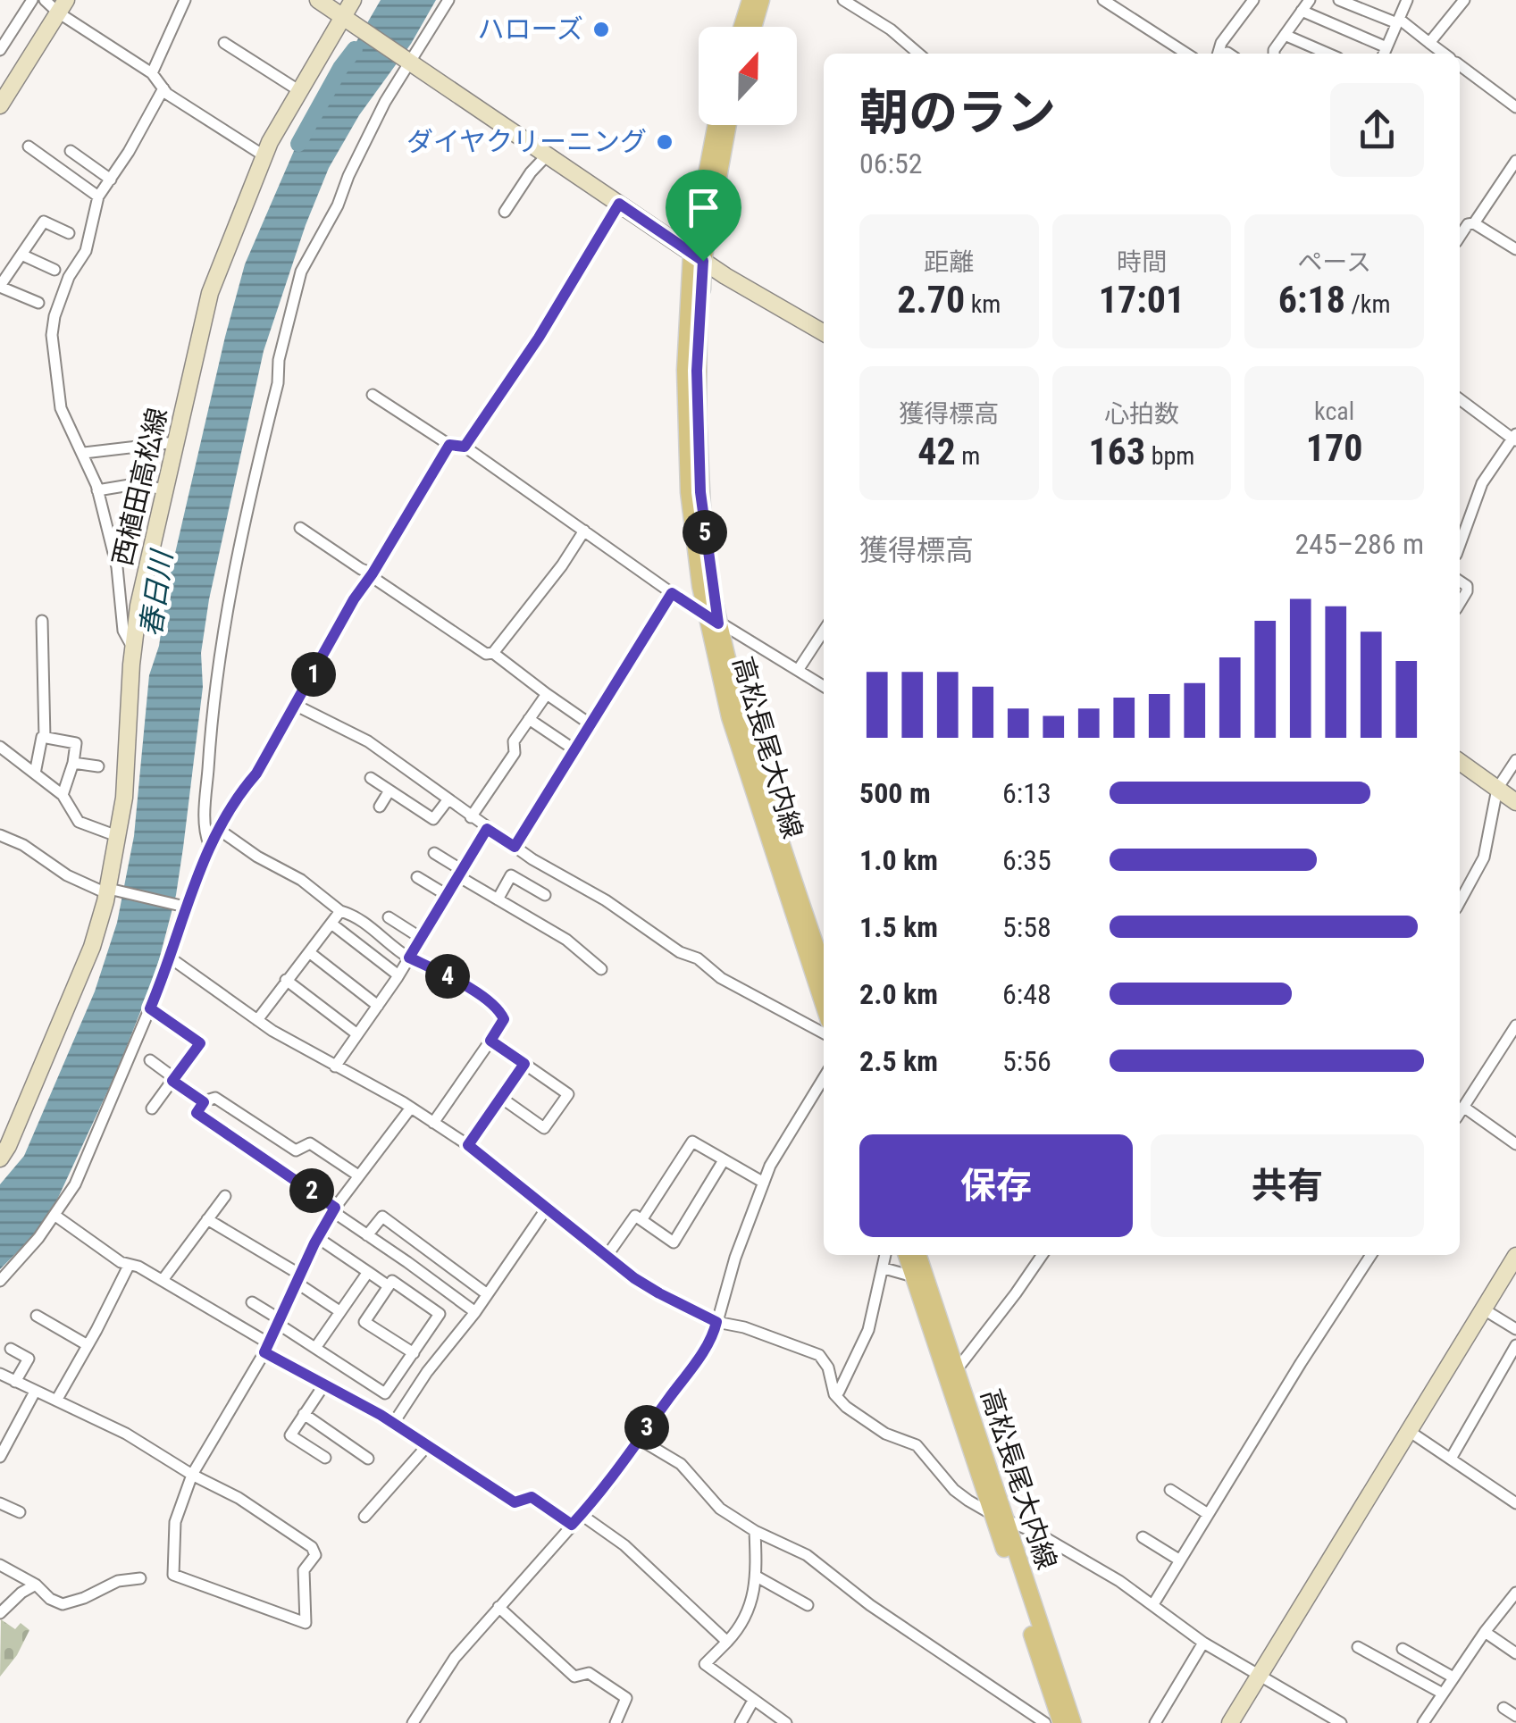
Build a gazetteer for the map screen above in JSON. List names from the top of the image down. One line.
{"streets":{"main road":["西植田高松線","高松長尾大内線"]},"water":["春日川"],"places":["ハローズ","ダイヤクリーニング"],"north":"top","page":{"heading":["朝のラン","06:52"],"stats":[["距離","2.70 km"],["時間","17:01"],["ペース","6:18 /km"],["獲得標高","42 m"],["心拍数","163 bpm"],["kcal","170"]],"chart":["獲得標高","245–286 m"],"pins":["5","1","4","2","3"],"list":[{"name":"500 m","note":"6:13"},{"name":"1.0 km","note":"6:35"},{"name":"1.5 km","note":"5:58"},{"name":"2.0 km","note":"6:48"},{"name":"2.5 km","note":"5:56"}],"buttons":["保存","共有"]}}
